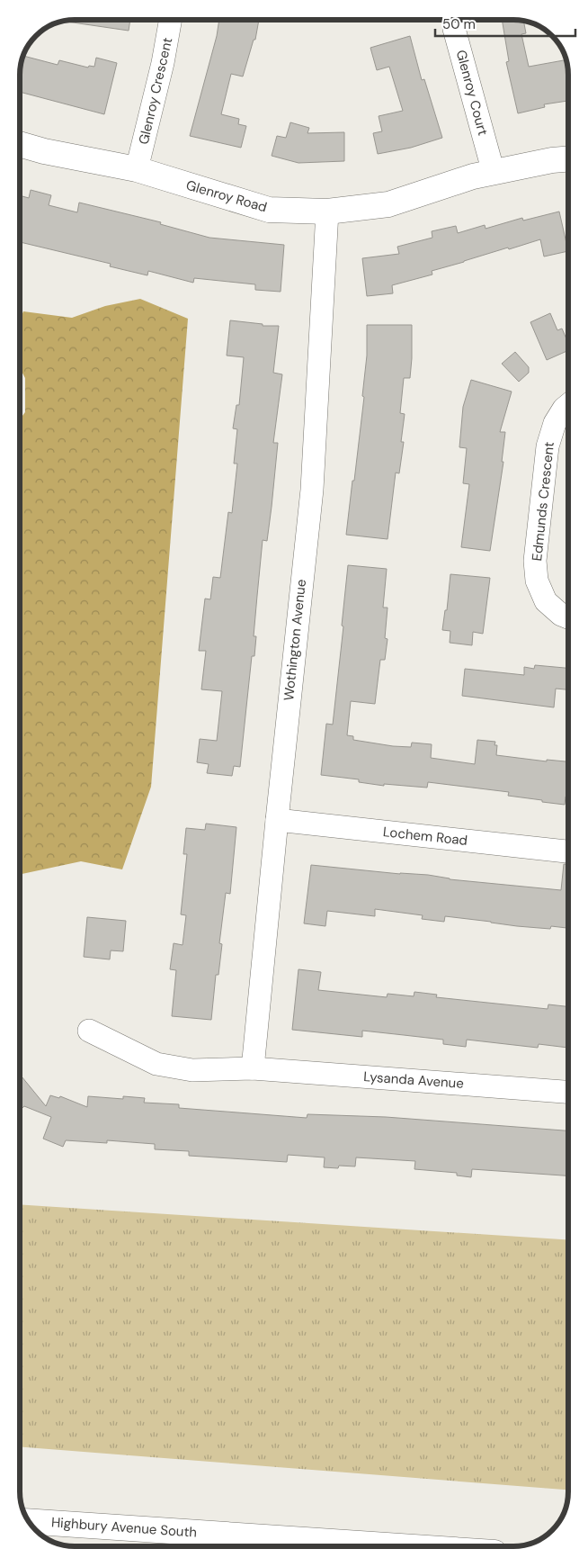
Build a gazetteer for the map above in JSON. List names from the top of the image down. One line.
{"streets":{"main road":["Glenroy Road","Highbury Avenue South"],"street":["Glenroy Crescent","Glenroy Court","Edmunds Crescent","Wothington Avenue","Lochem Road","Lysanda Avenue"]},"crossings":[["Glenroy Crescent","Glenroy Road"],["Glenroy Court","Glenroy Road"],["Glenroy Road","Wothington Avenue"],["Wothington Avenue","Lochem Road"],["Wothington Avenue","Lysanda Avenue"]],"scale_bar":"50 m"}
